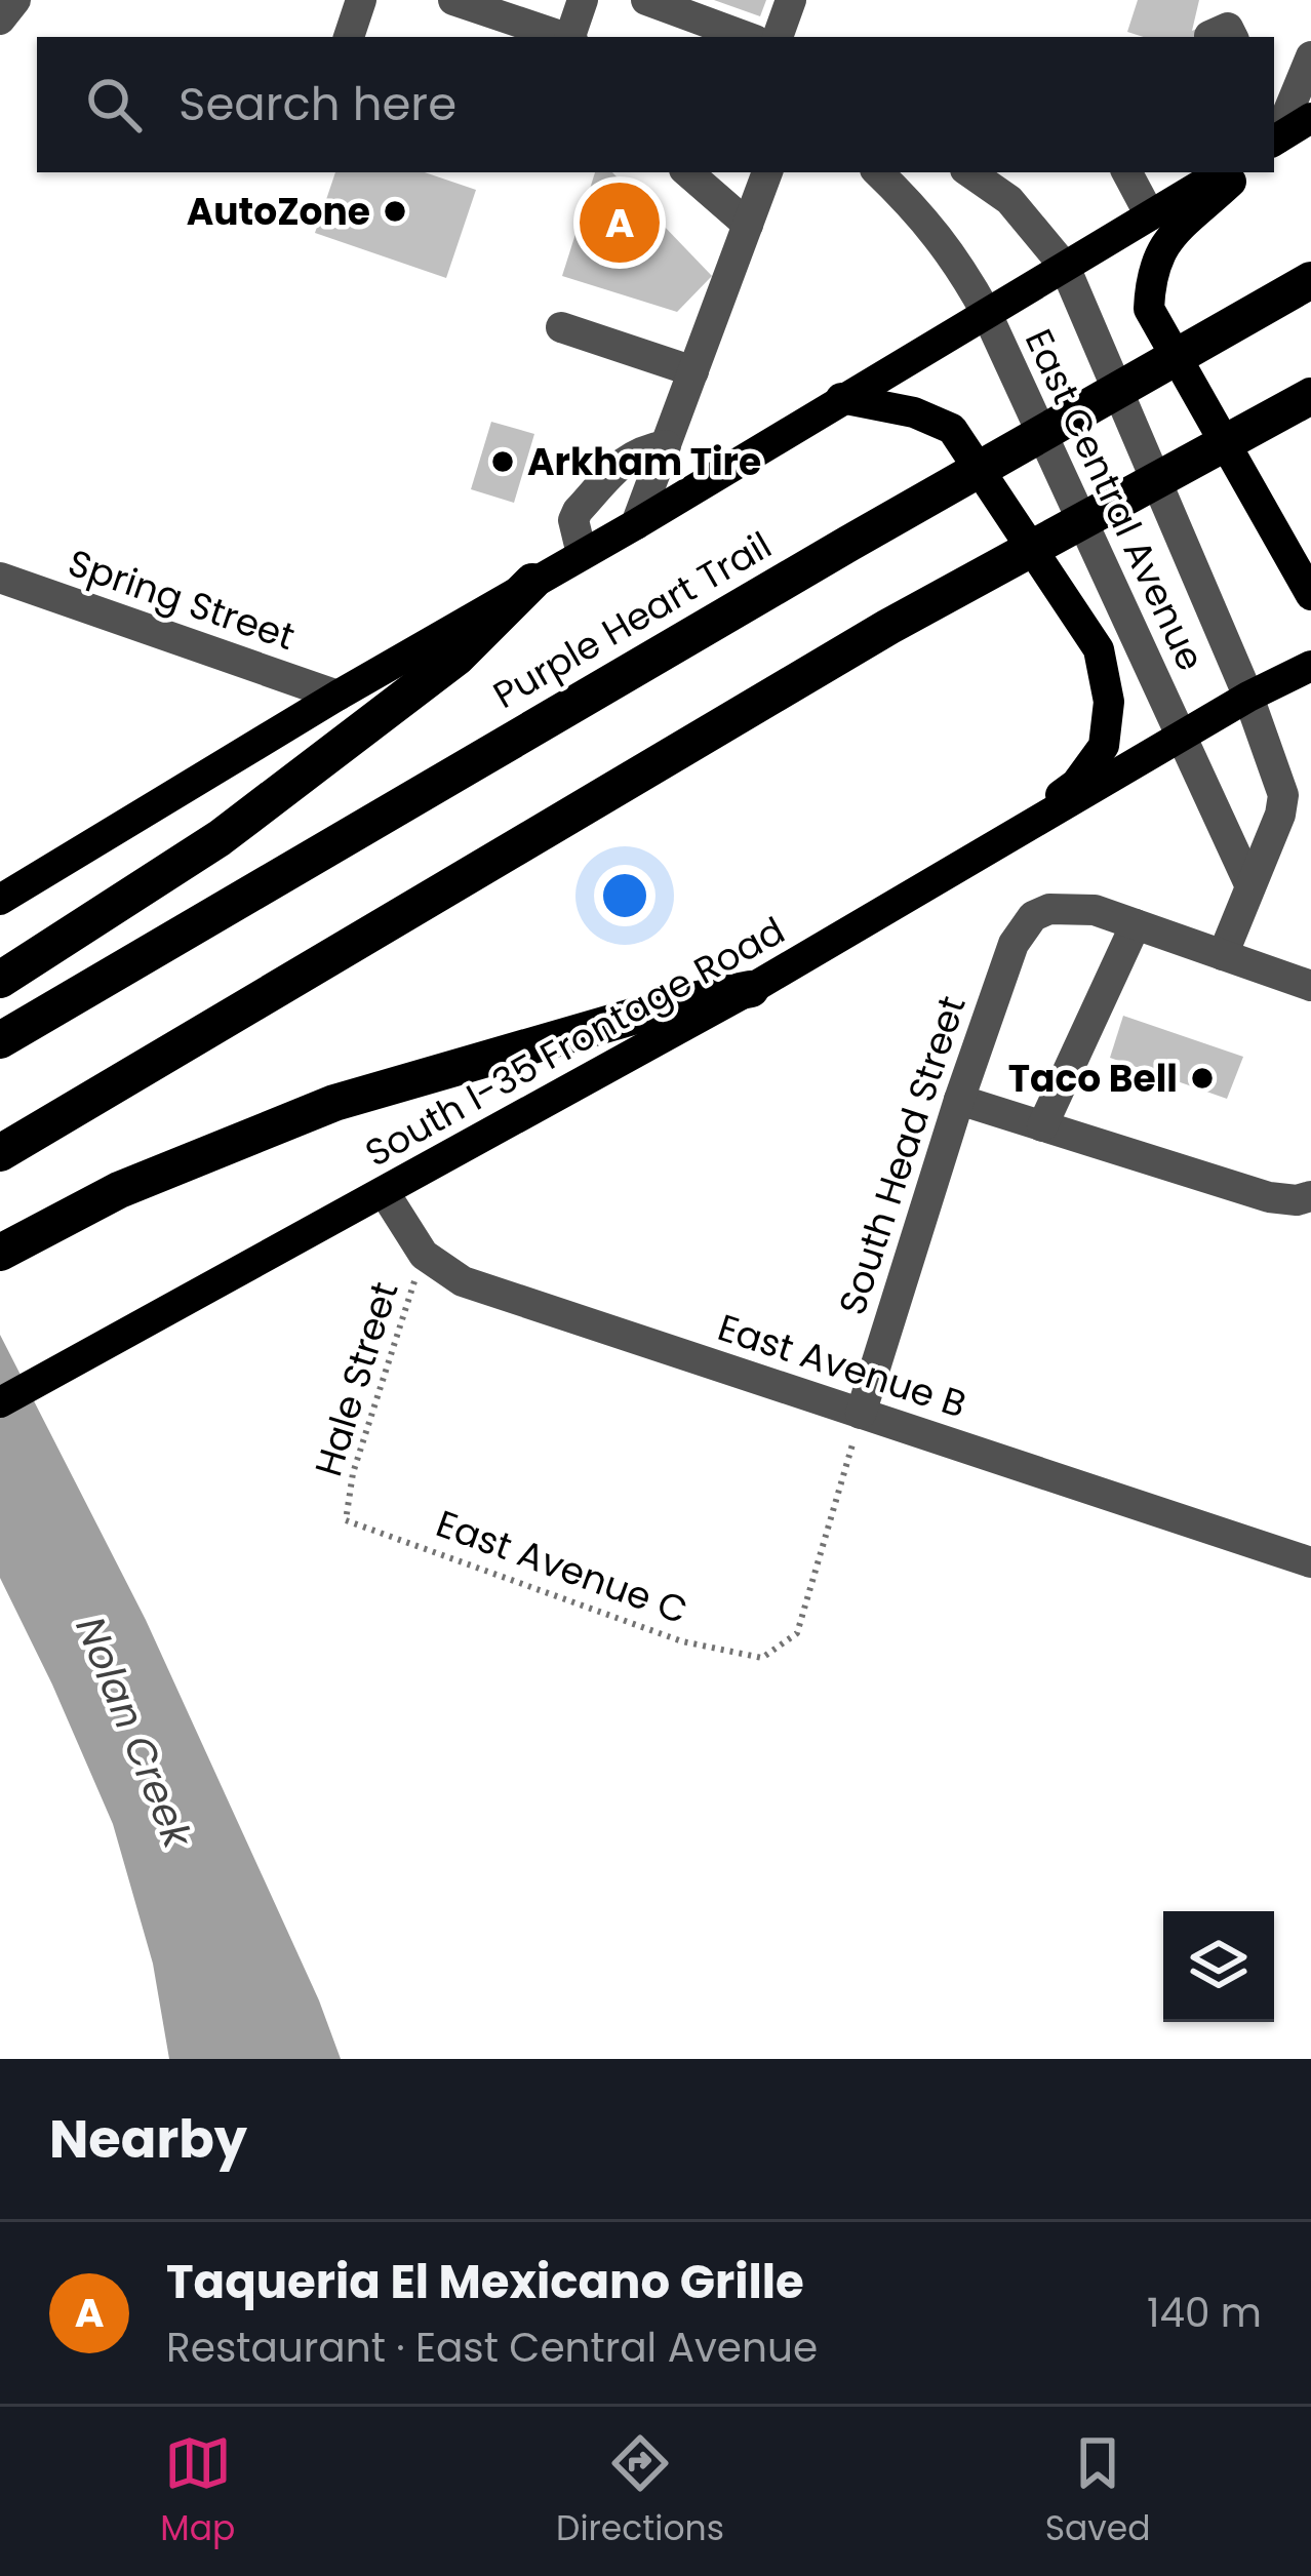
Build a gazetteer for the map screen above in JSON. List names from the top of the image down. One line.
{"streets":{"highway":["Purple Heart Trail"],"main road":["South I-35 Frontage Road"],"street":["East Central Avenue","Spring Street","South Head Street","East Avenue B"],"path":["Hale Street","East Avenue C"]},"crossings":[["East Central Avenue","South I-35 Frontage Road"],["South I-35 Frontage Road","East Avenue B"],["South Head Street","East Avenue B"],["South Head Street","East Avenue C"],["East Avenue B","Hale Street"],["East Avenue B","East Avenue C"],["Hale Street","East Avenue C"]],"water":["Nolan Creek"],"places":["AutoZone","Arkham Tire","Taco Bell"],"page":{"search":"Search here","pins":"A","heading":"Nearby","list":[{"mark":"A","name":"Taqueria El Mexicano Grille","note":"Restaurant · East Central Avenue","value":"140 m"}],"nav":["Map","Directions","Saved"]}}
